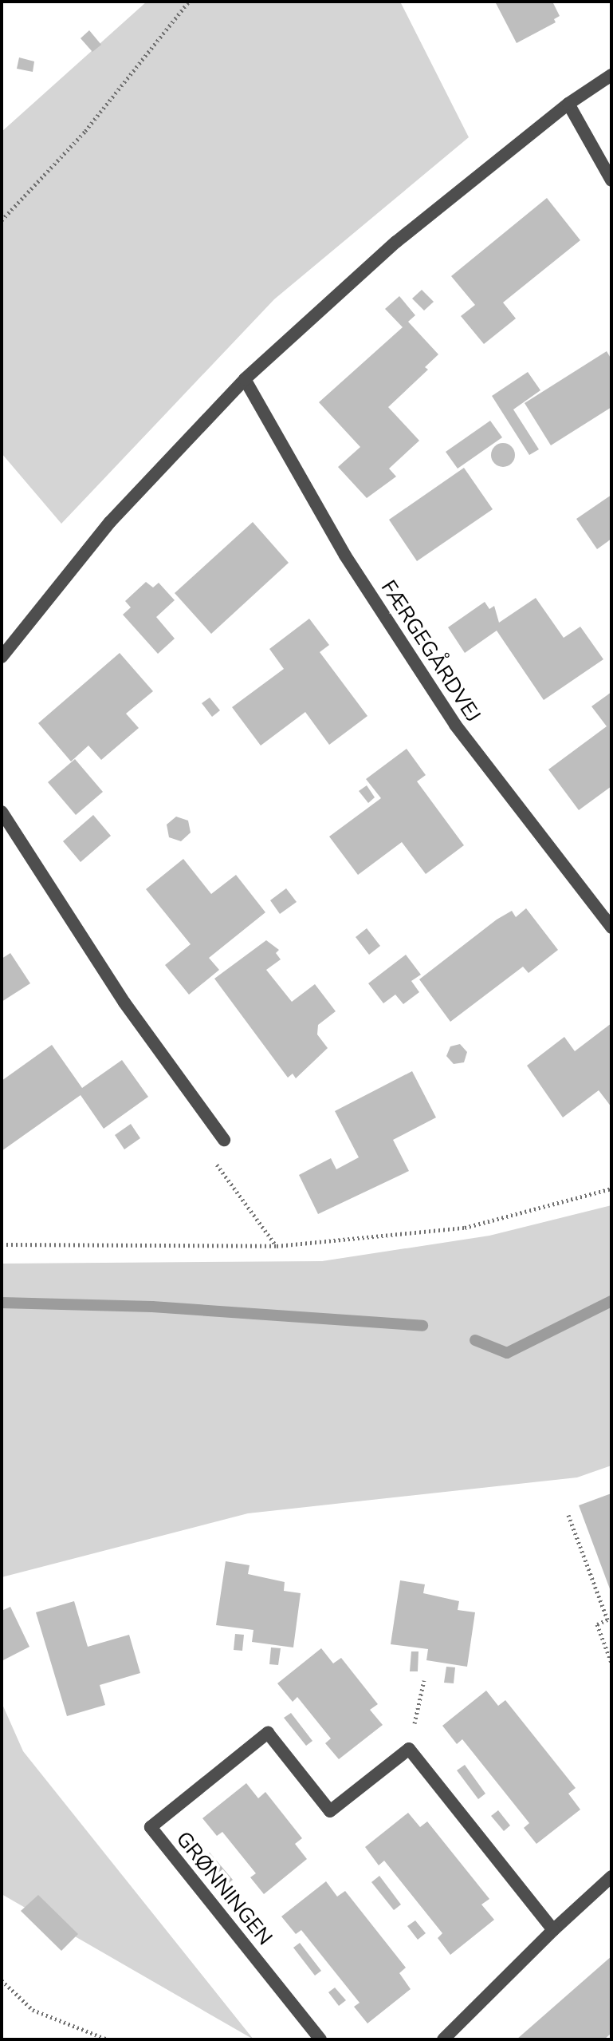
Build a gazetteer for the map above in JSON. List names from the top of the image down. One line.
{"streets":{"street":["FÆRGEGÅRDVEJ","GRØNNINGEN"]}}
